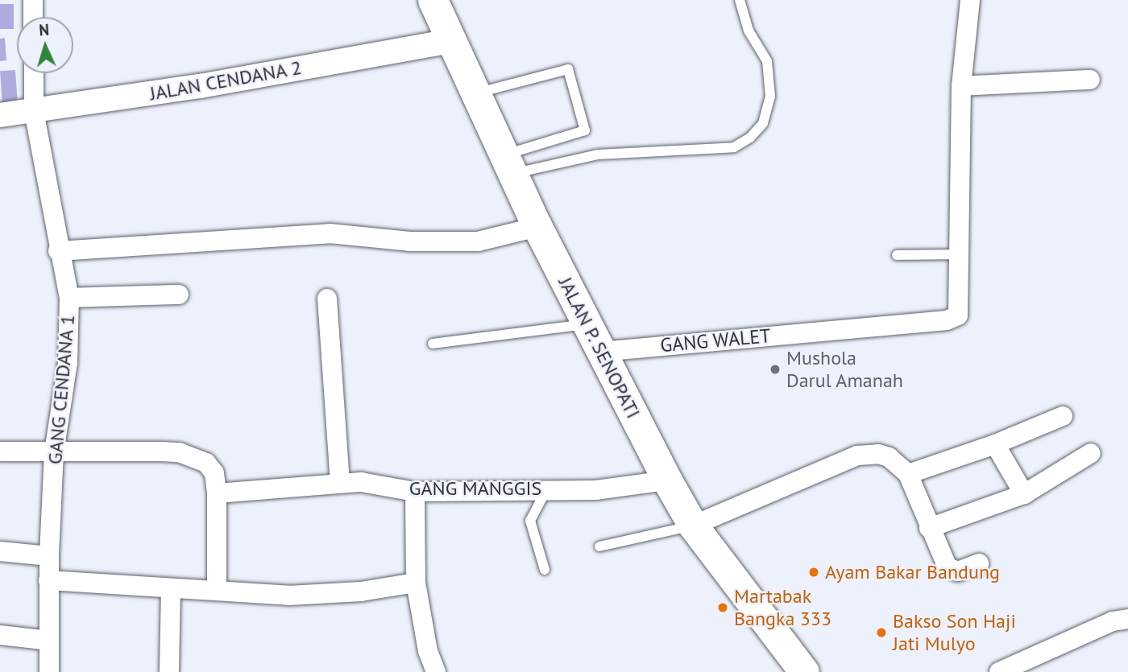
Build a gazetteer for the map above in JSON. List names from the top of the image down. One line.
{"streets":{"main road":["JALAN P. SENOPATI"],"street":["JALAN CENDANA 2","GANG WALET","GANG CENDANA 1","GANG MANGGIS"]},"crossings":[["JALAN CENDANA 2","JALAN P. SENOPATI"],["JALAN CENDANA 2","GANG CENDANA 1"],["GANG WALET","JALAN P. SENOPATI"],["JALAN P. SENOPATI","GANG MANGGIS"]],"places":["Mushola Darul Amanah","Ayam Bakar Bandung","Martabak Bangka 333","Bakso Son Haji Jati Mulyo"],"north":"top"}
